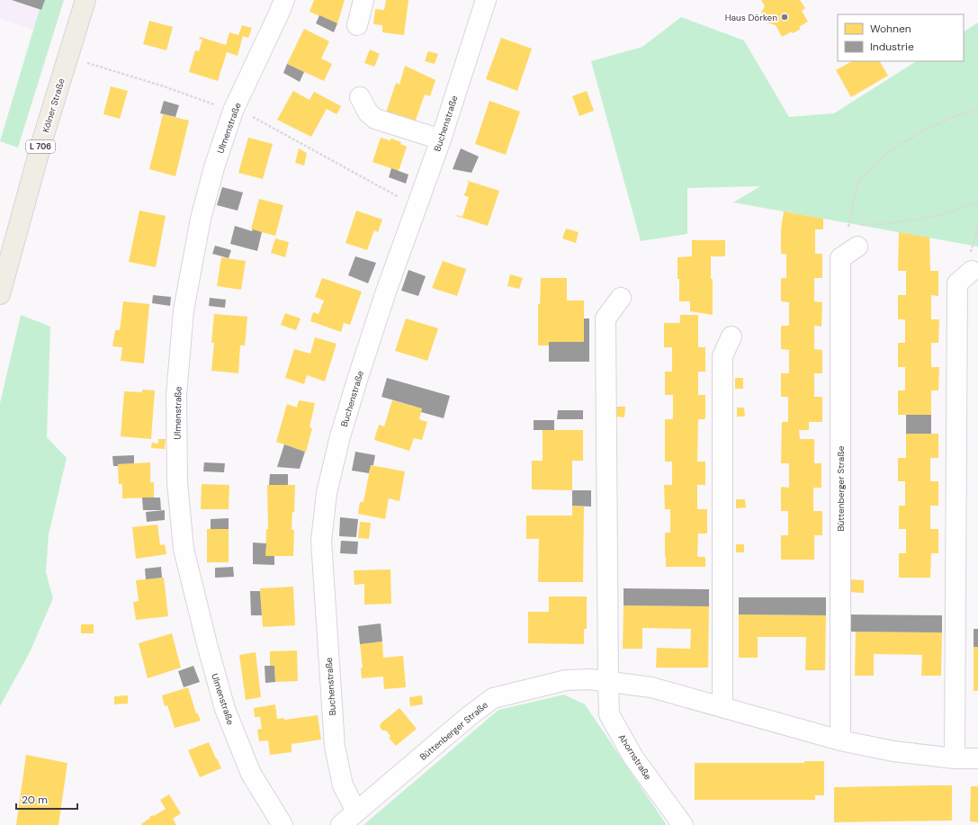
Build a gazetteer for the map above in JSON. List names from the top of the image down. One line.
{"streets":{"main road":["Kölner Straße","L 706"],"street":["Buchenstraße","Ulmenstraße","Büttenberger Straße","Ahornstraße"]},"crossings":[["Buchenstraße","Büttenberger Straße"],["Büttenberger Straße","Ahornstraße"]],"places":["Haus Dörken"],"legend":["Wohnen","Industrie"],"scale_bar":"20 m"}
